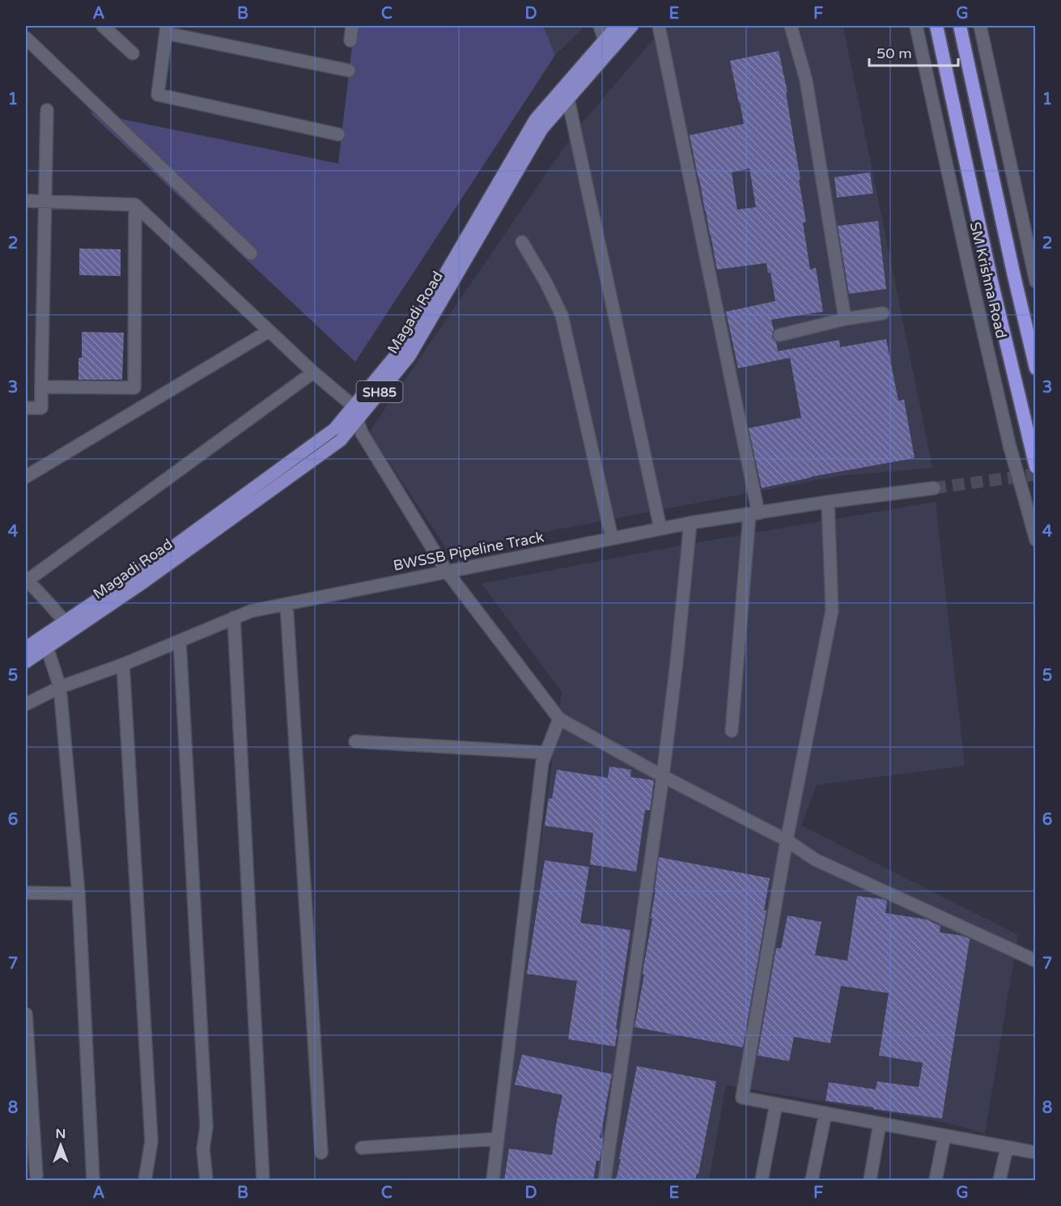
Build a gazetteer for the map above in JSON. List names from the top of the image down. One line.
{"streets":{"highway":["SM Krishna Road"],"main road":["Magadi Road","SH85"],"street":["BWSSB Pipeline Track"]},"scale_bar":"50 m","north":"top","grid":{"columns":["A","B","C","D","E","F","G"],"rows":["1","2","3","4","5","6","7","8"]}}
